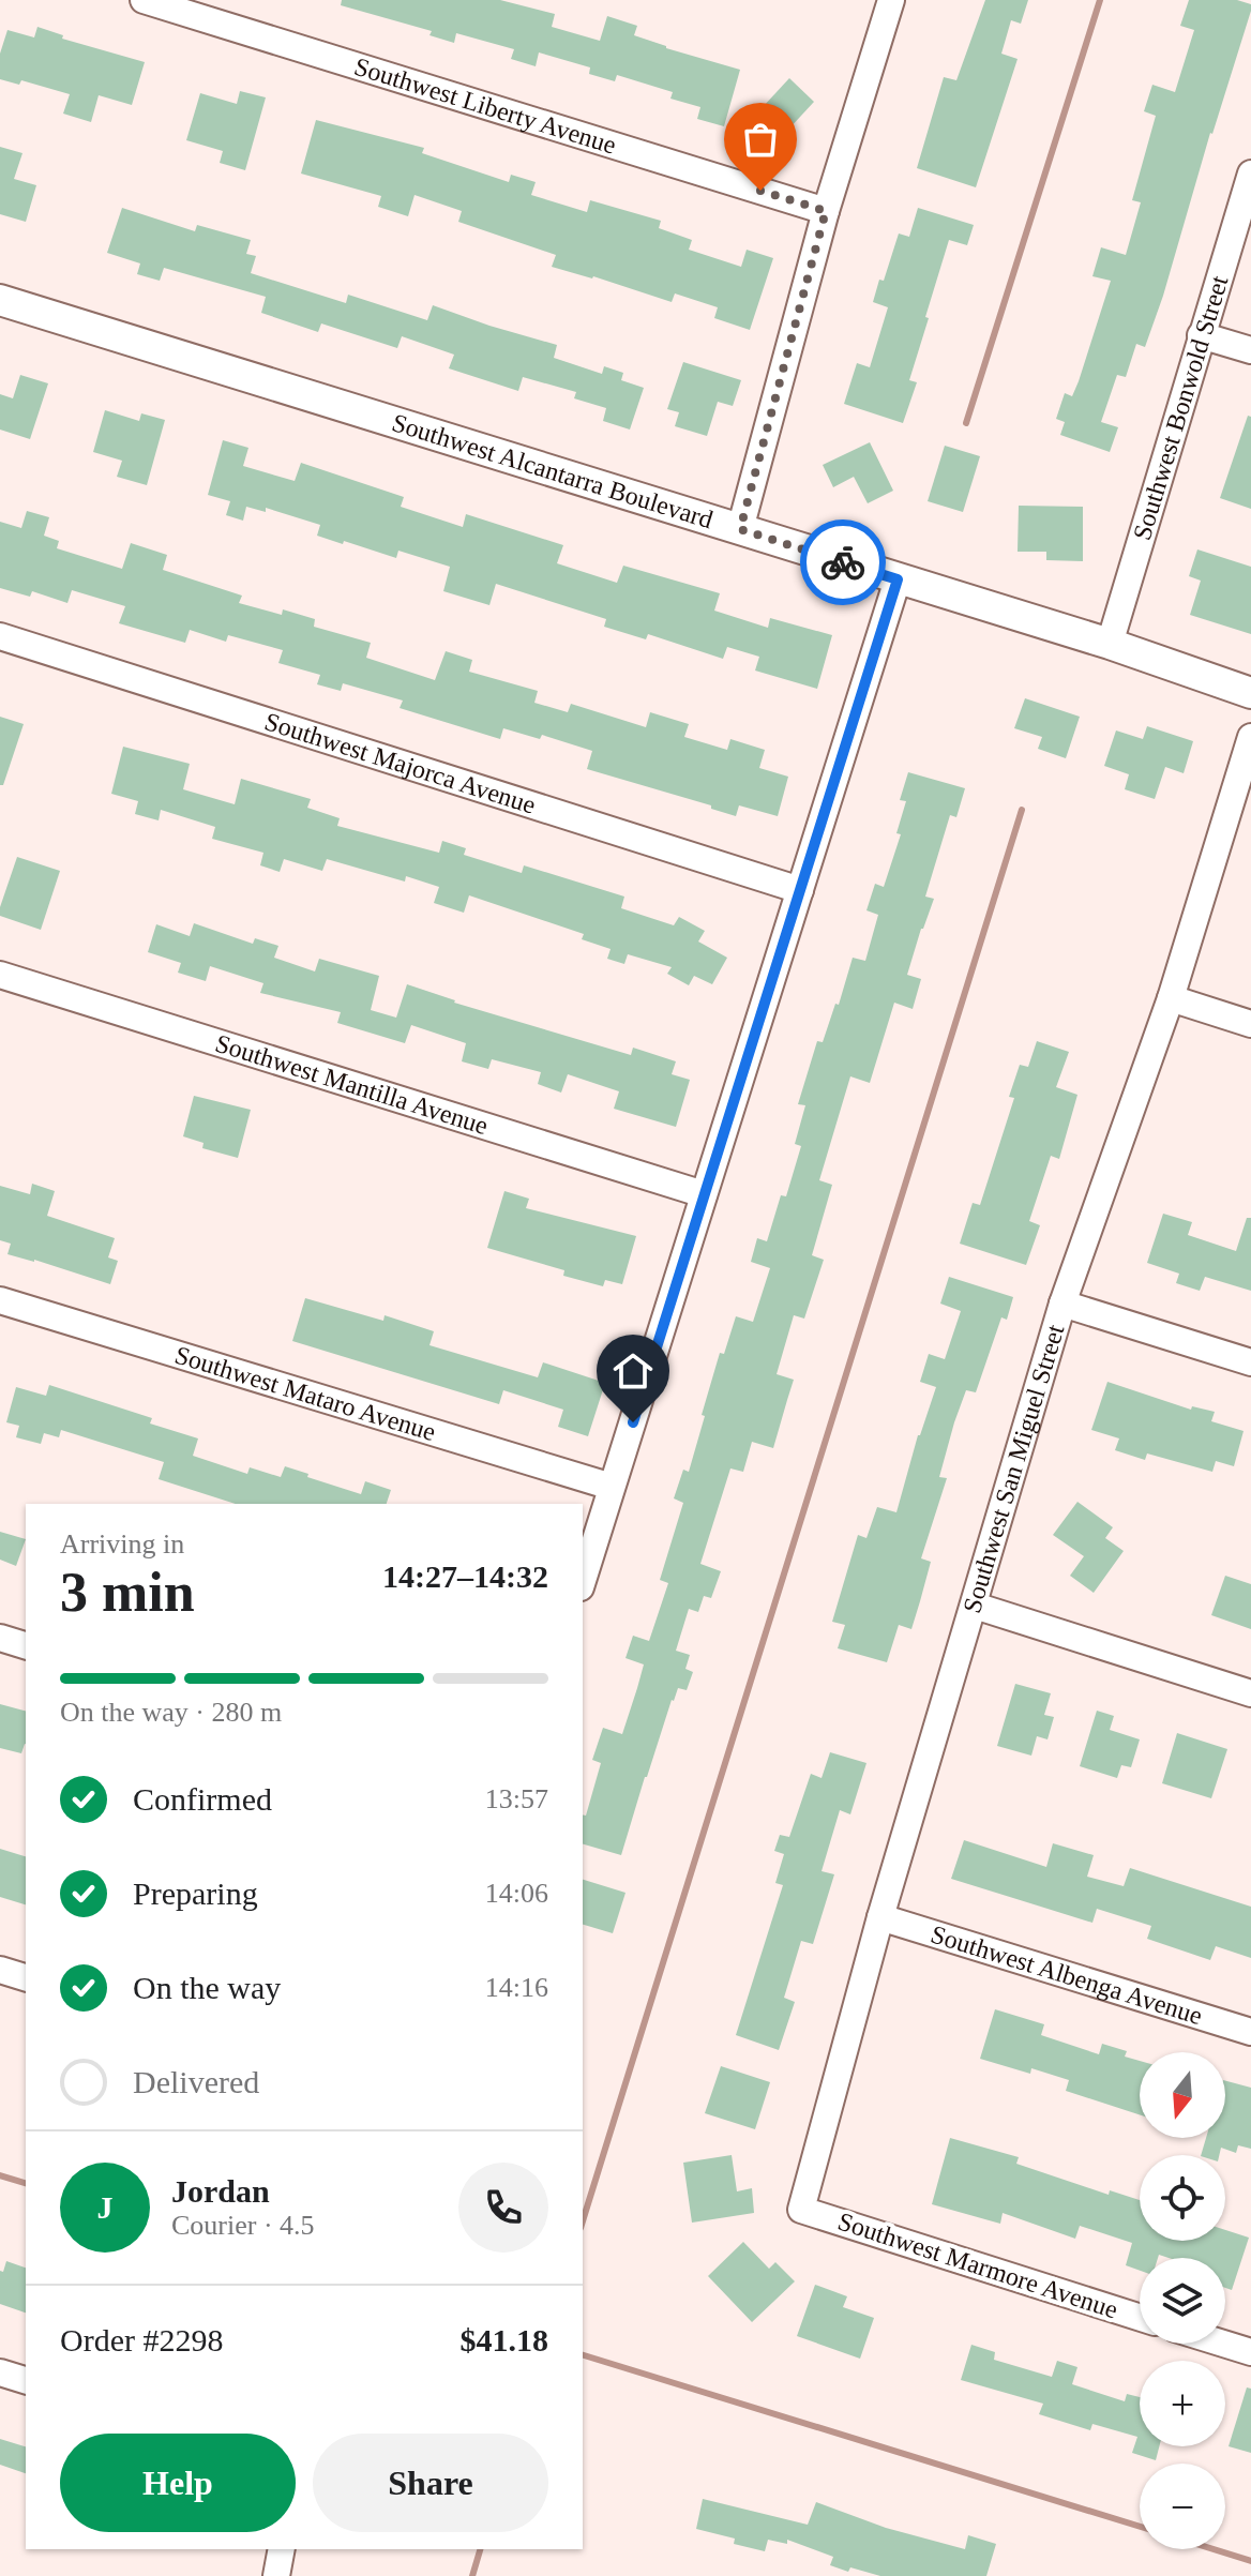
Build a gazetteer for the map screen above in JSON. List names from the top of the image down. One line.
{"streets":{"street":["Southwest Liberty Avenue","Southwest Bonwold Street","Southwest Alcantarra Boulevard","Southwest Majorca Avenue","Southwest Mantilla Avenue","Southwest Mataro Avenue","Southwest San Miguel Street","Southwest Albenga Avenue","Southwest Marmore Avenue"]},"crossings":[["Southwest Bonwold Street","Southwest Alcantarra Boulevard"],["Southwest San Miguel Street","Southwest Albenga Avenue"],["Southwest San Miguel Street","Southwest Marmore Avenue"]],"north":"bottom","page":{"heading":["3 min","Arriving in","14:27–14:32"],"panel":["Jordan","Courier · 4.5","Order #2298","$41.18"],"bar":"On the way · 280 m","list":[["Confirmed","13:57"],["Preparing","14:06"],["On the way","14:16"],"Delivered"],"map_buttons":["+","−"],"round":"J","buttons":["Help","Share"]}}
